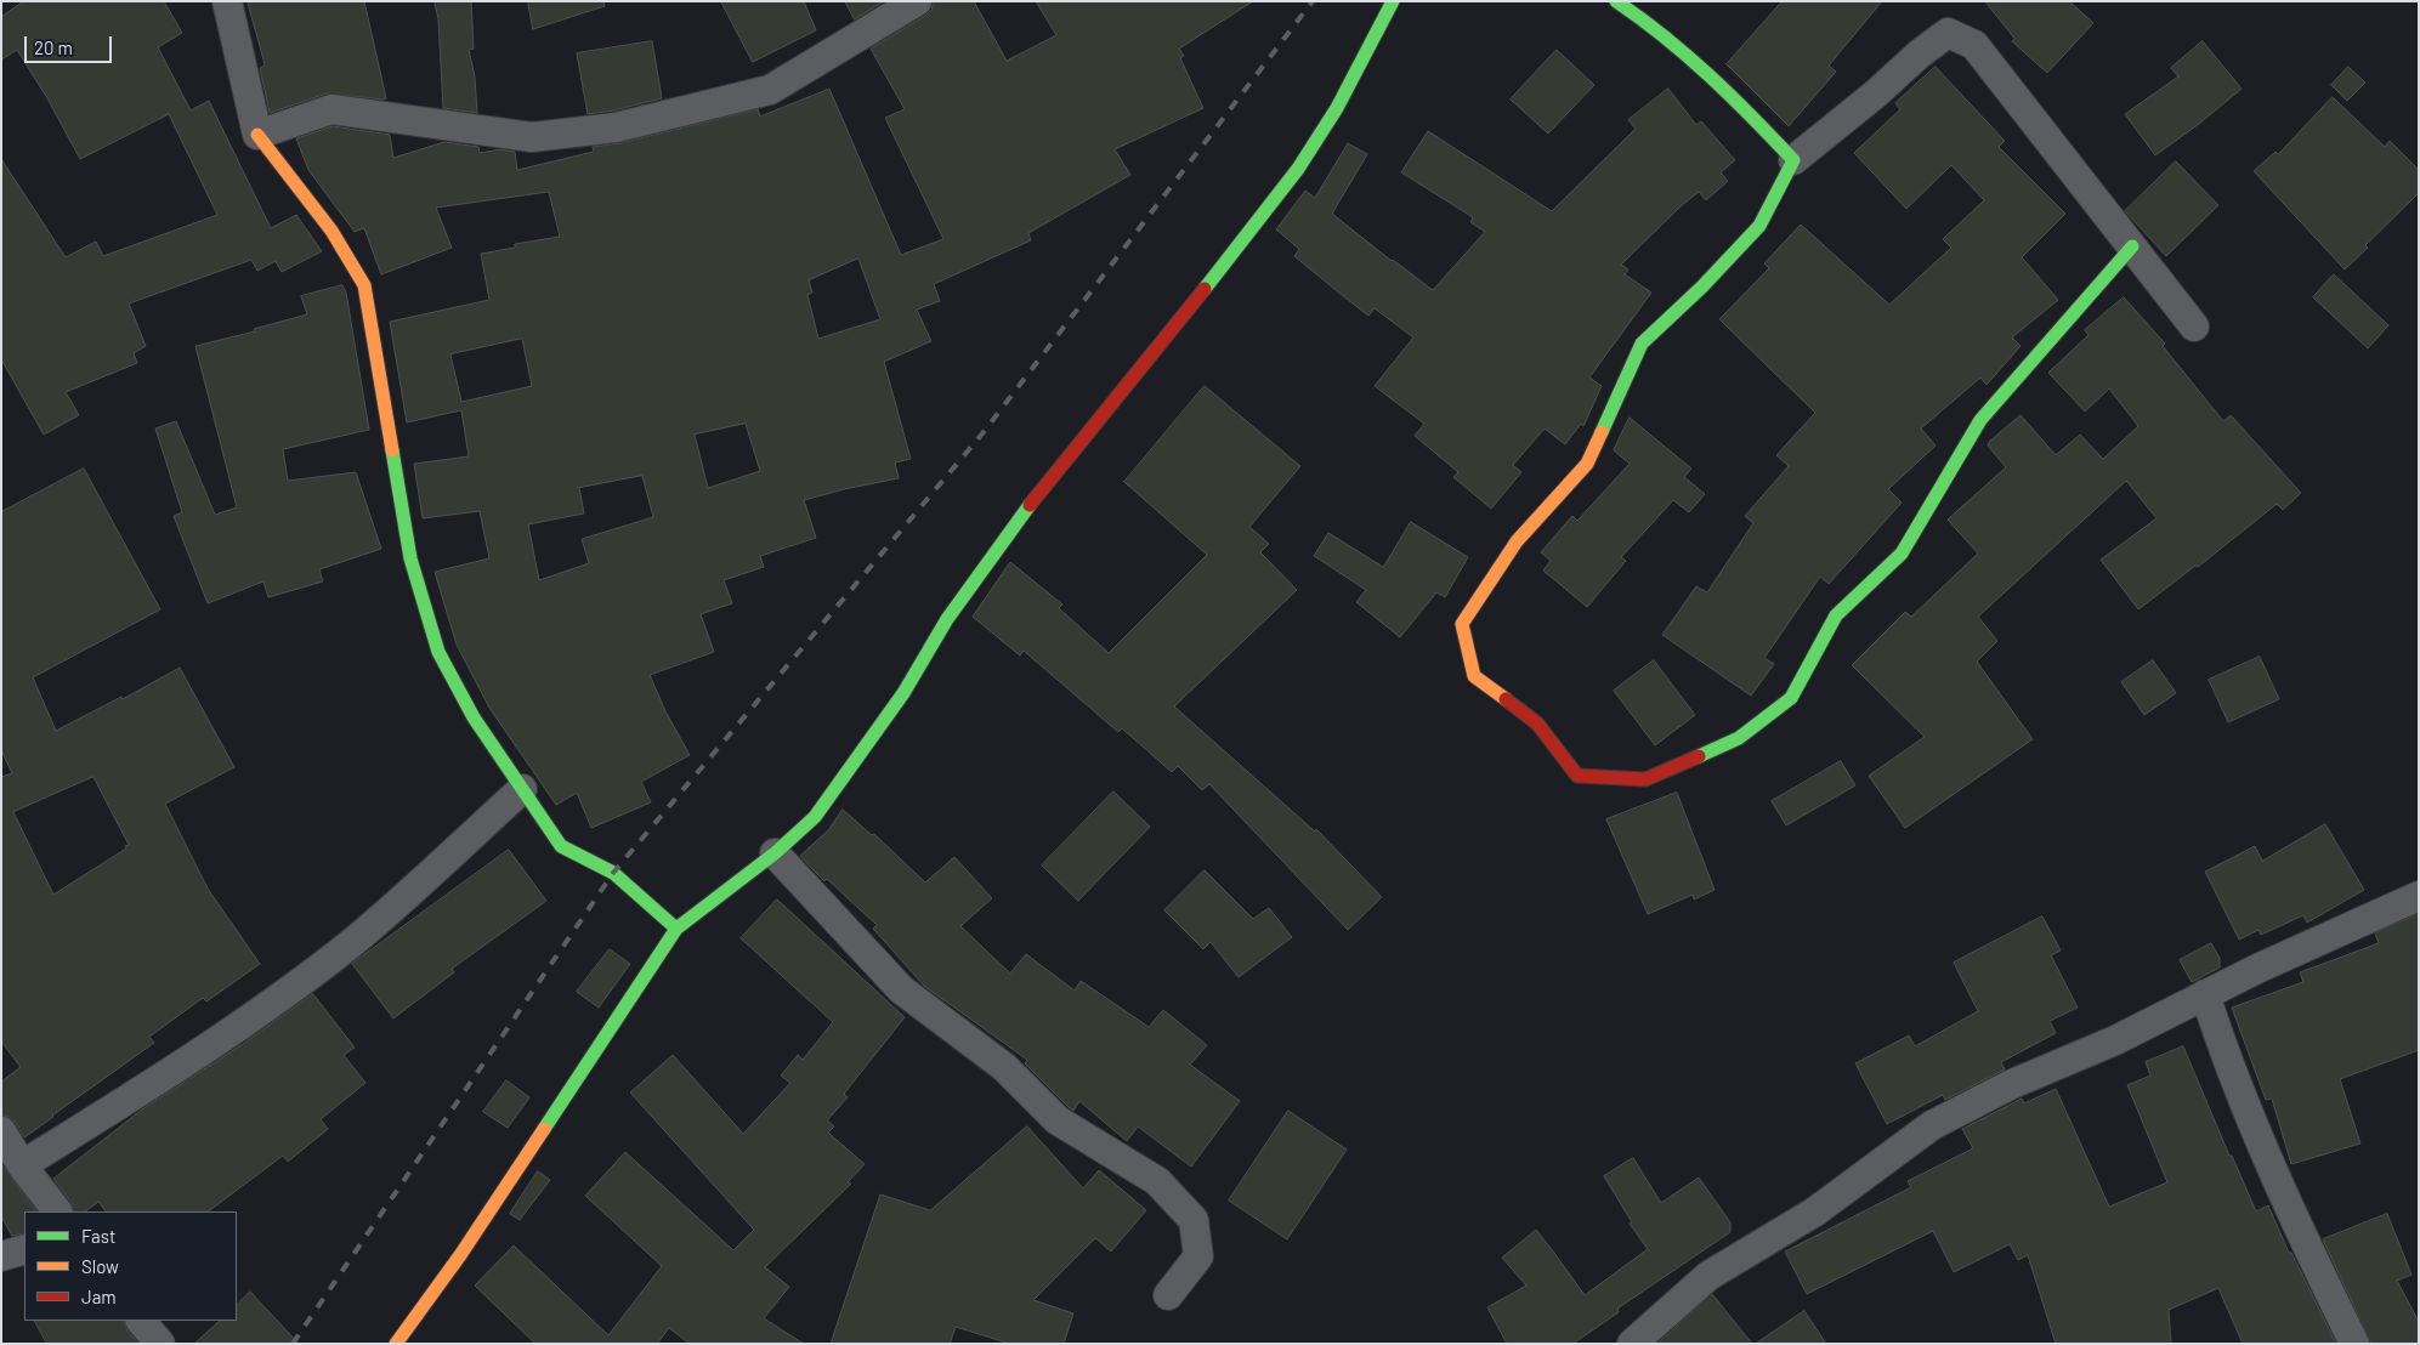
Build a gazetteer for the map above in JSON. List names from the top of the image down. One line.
{"legend":["Fast","Slow","Jam"],"scale_bar":"20 m"}
